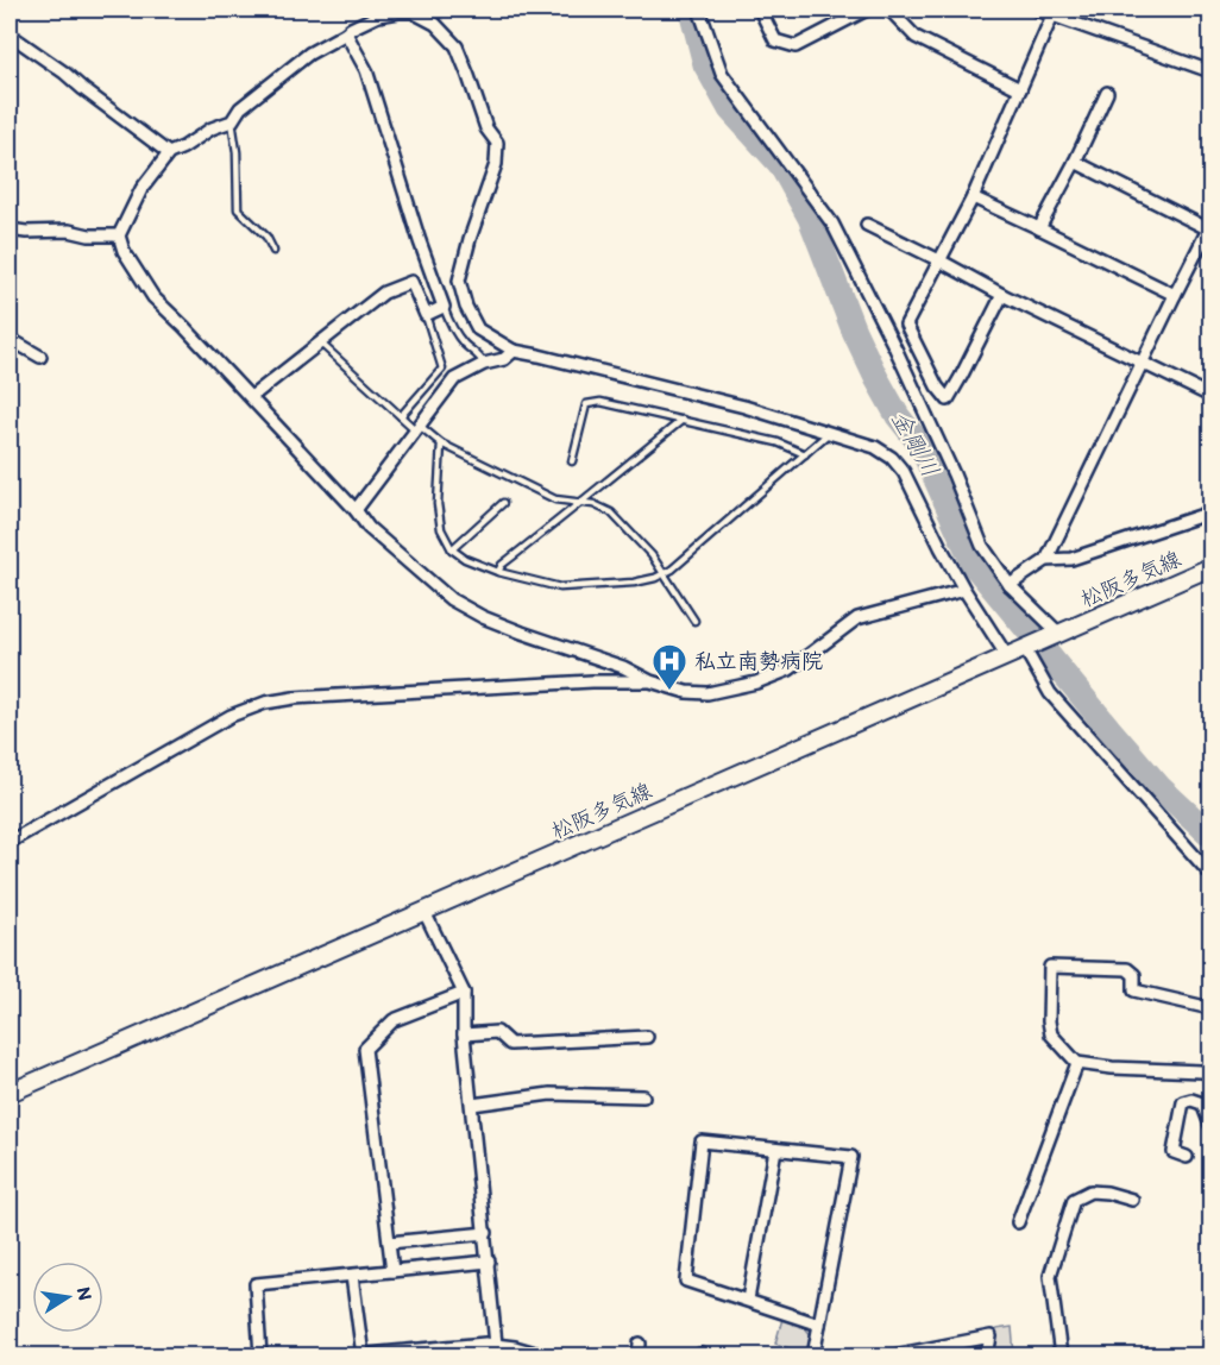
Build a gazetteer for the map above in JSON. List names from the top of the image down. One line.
{"streets":{"main road":["松阪多気線"]},"water":["金剛川"],"places":{"hospital":["私立南勢病院"]},"north":"right"}
